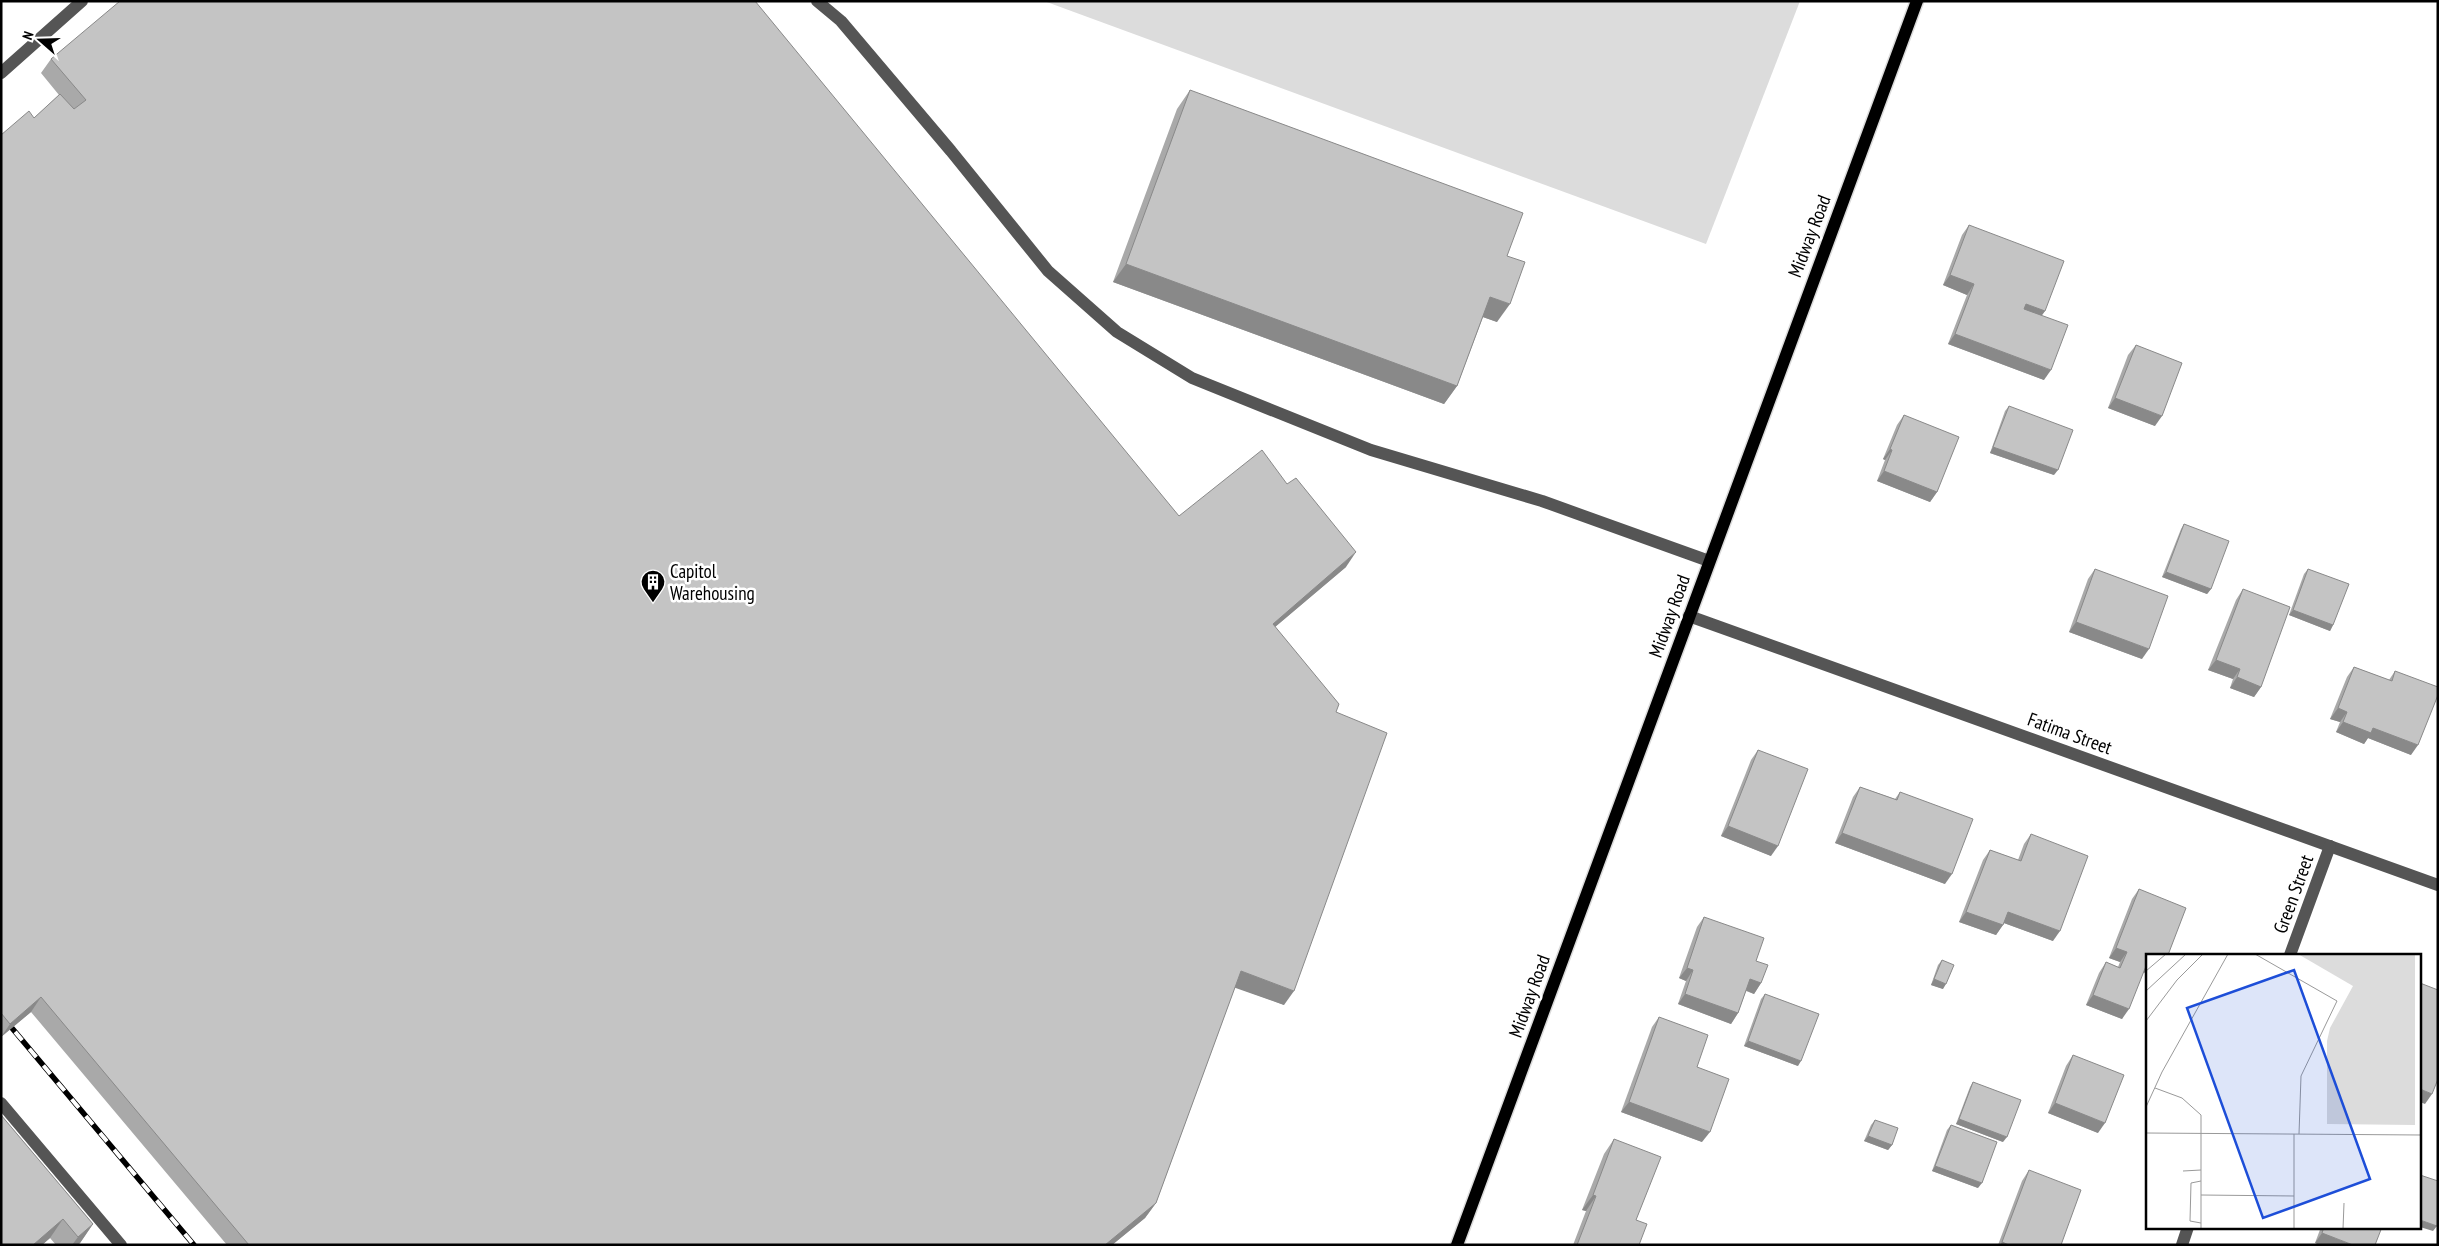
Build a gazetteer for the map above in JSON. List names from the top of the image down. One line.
{"streets":{"main road":["Midway Road"],"street":["Fatima Street","Green Street"]},"crossings":[["Midway Road","Fatima Street"],["Fatima Street","Green Street"]],"places":{"building":["Capitol Warehousing"]},"north":"left"}
